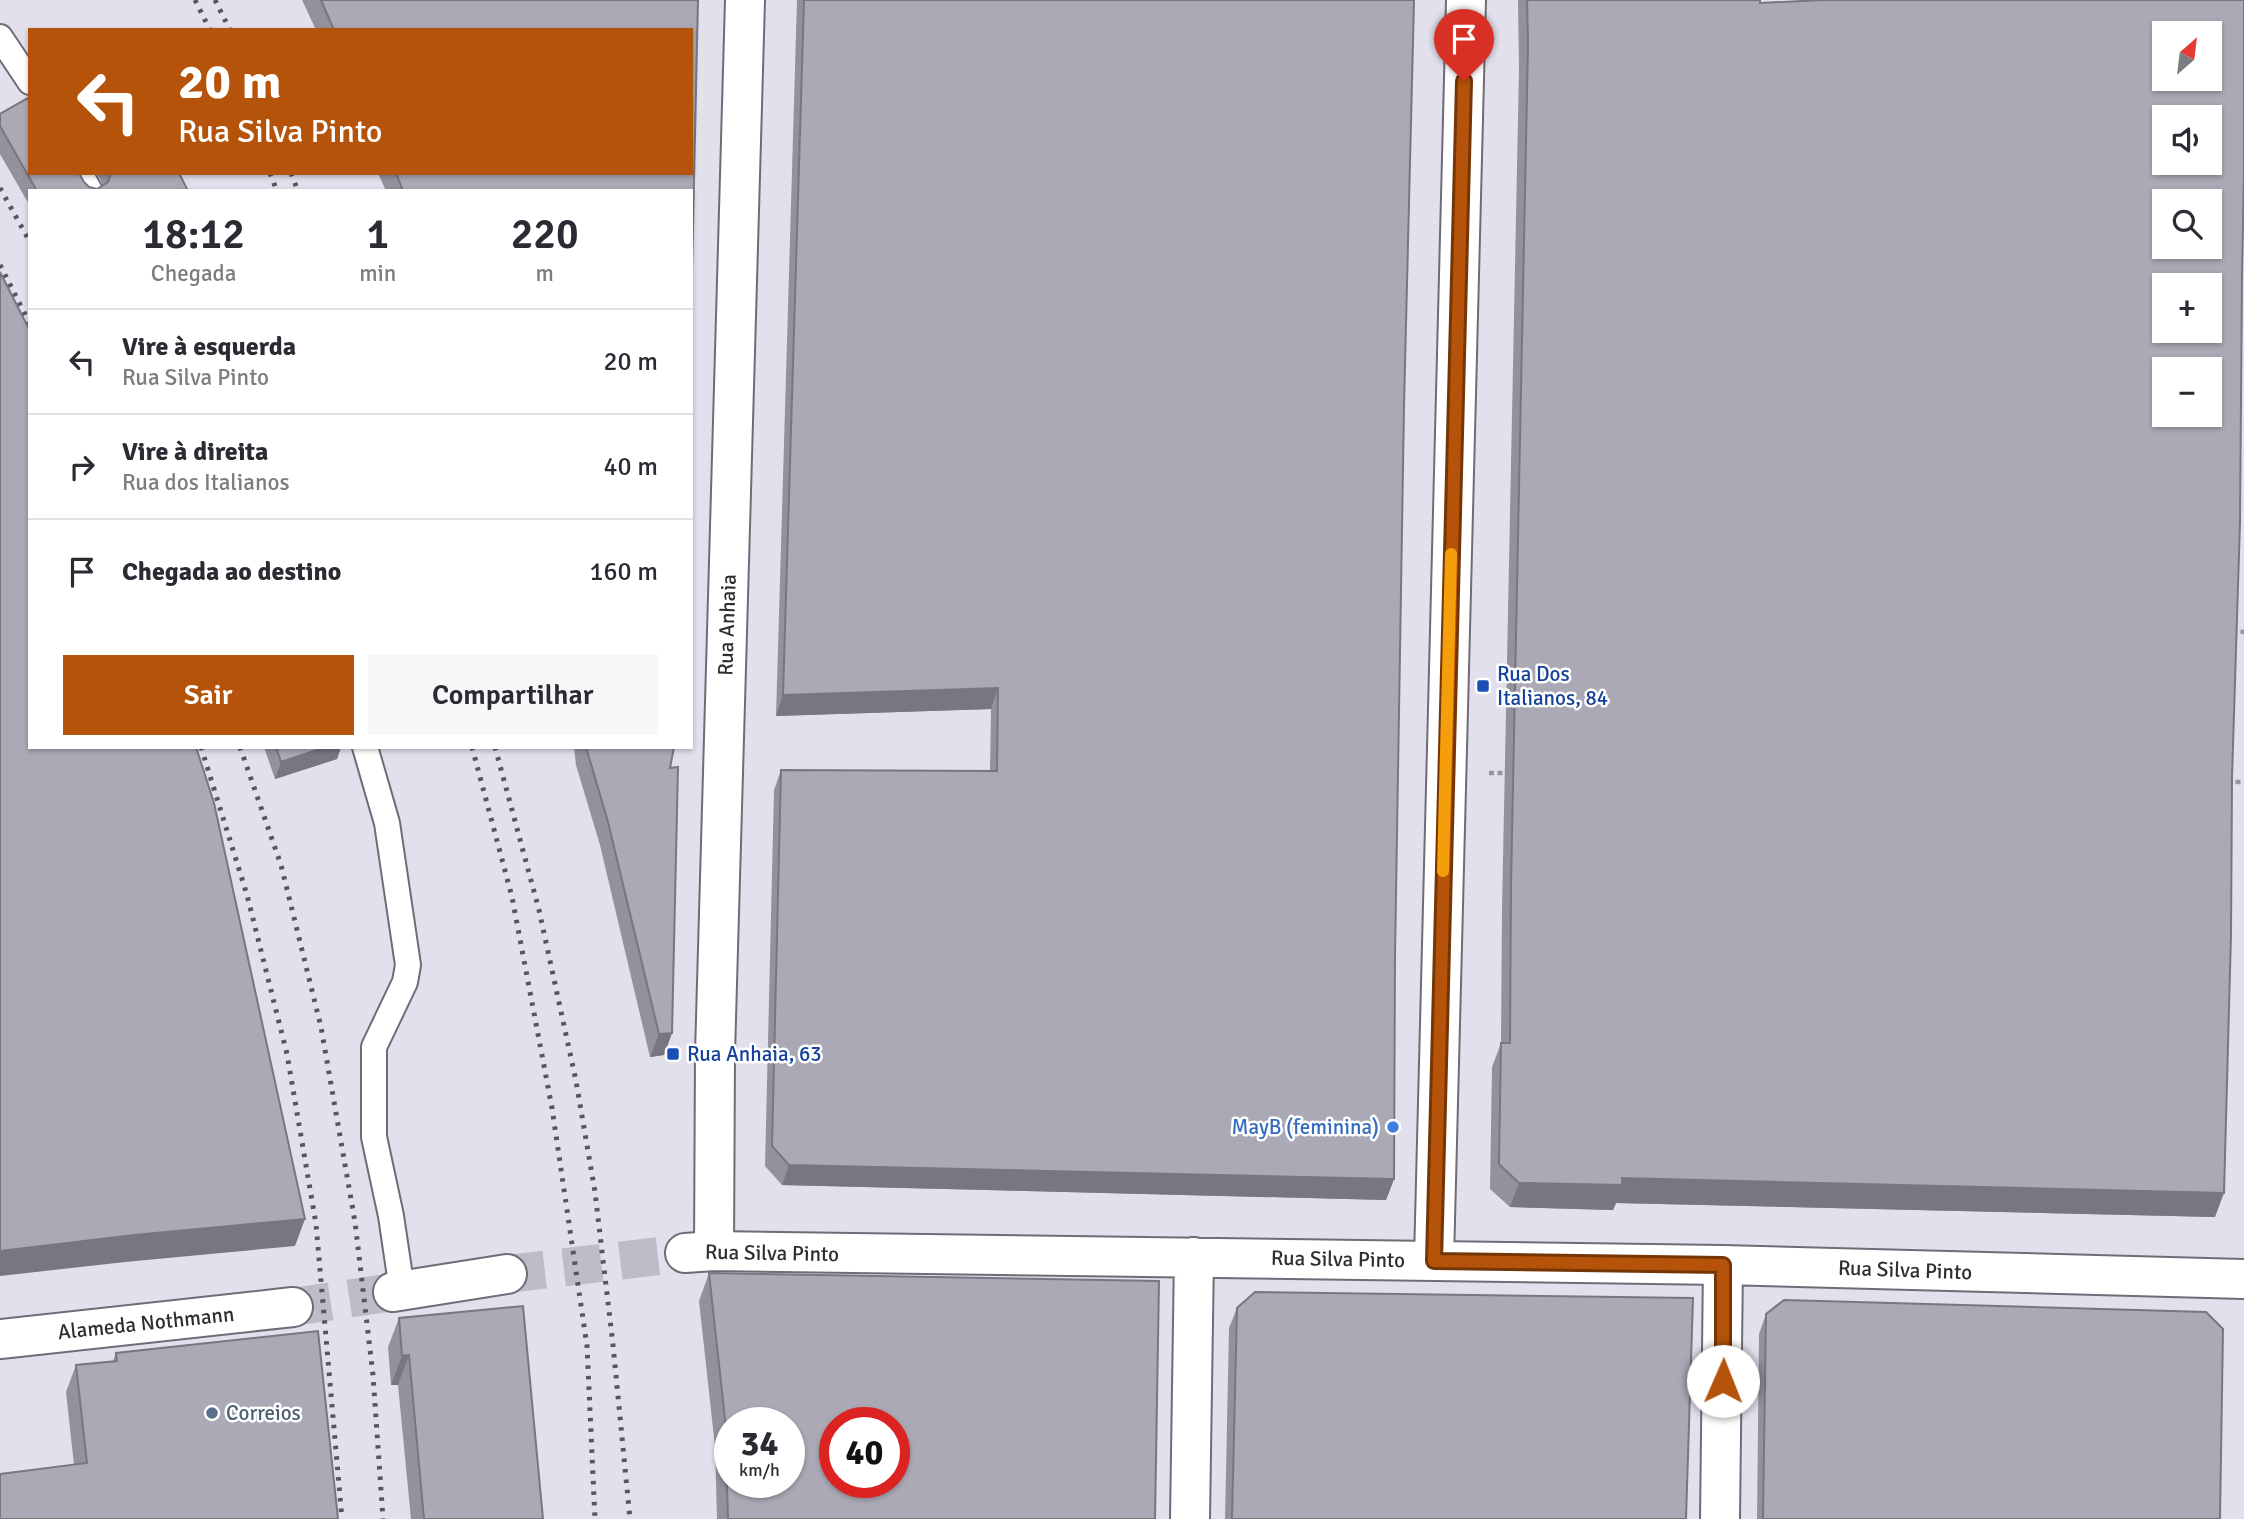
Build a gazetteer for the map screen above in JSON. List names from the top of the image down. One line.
{"streets":{"street":["Rua Anhaia","Rua Silva Pinto","Alameda Nothmann"]},"crossings":[["Rua Anhaia","Rua Silva Pinto"]],"places":{"transit":["Rua Dos Italianos, 84","Rua Anhaia, 63"],"other":["MayB (feminina)","Correios"]},"north":"top right","page":{"map_buttons":["+","−"],"turn":["20 m","Rua Silva Pinto"],"eta":["18:12","Chegada","1","min","220","m"],"list":[{"name":"Vire à esquerda","note":"Rua Silva Pinto","value":"20 m"},{"name":"Vire à direita","note":"Rua dos Italianos","value":"40 m"},{"name":"Chegada ao destino","value":"160 m"}],"buttons":["Sair","Compartilhar"],"speed":"34 km/h","limit":"40"}}
